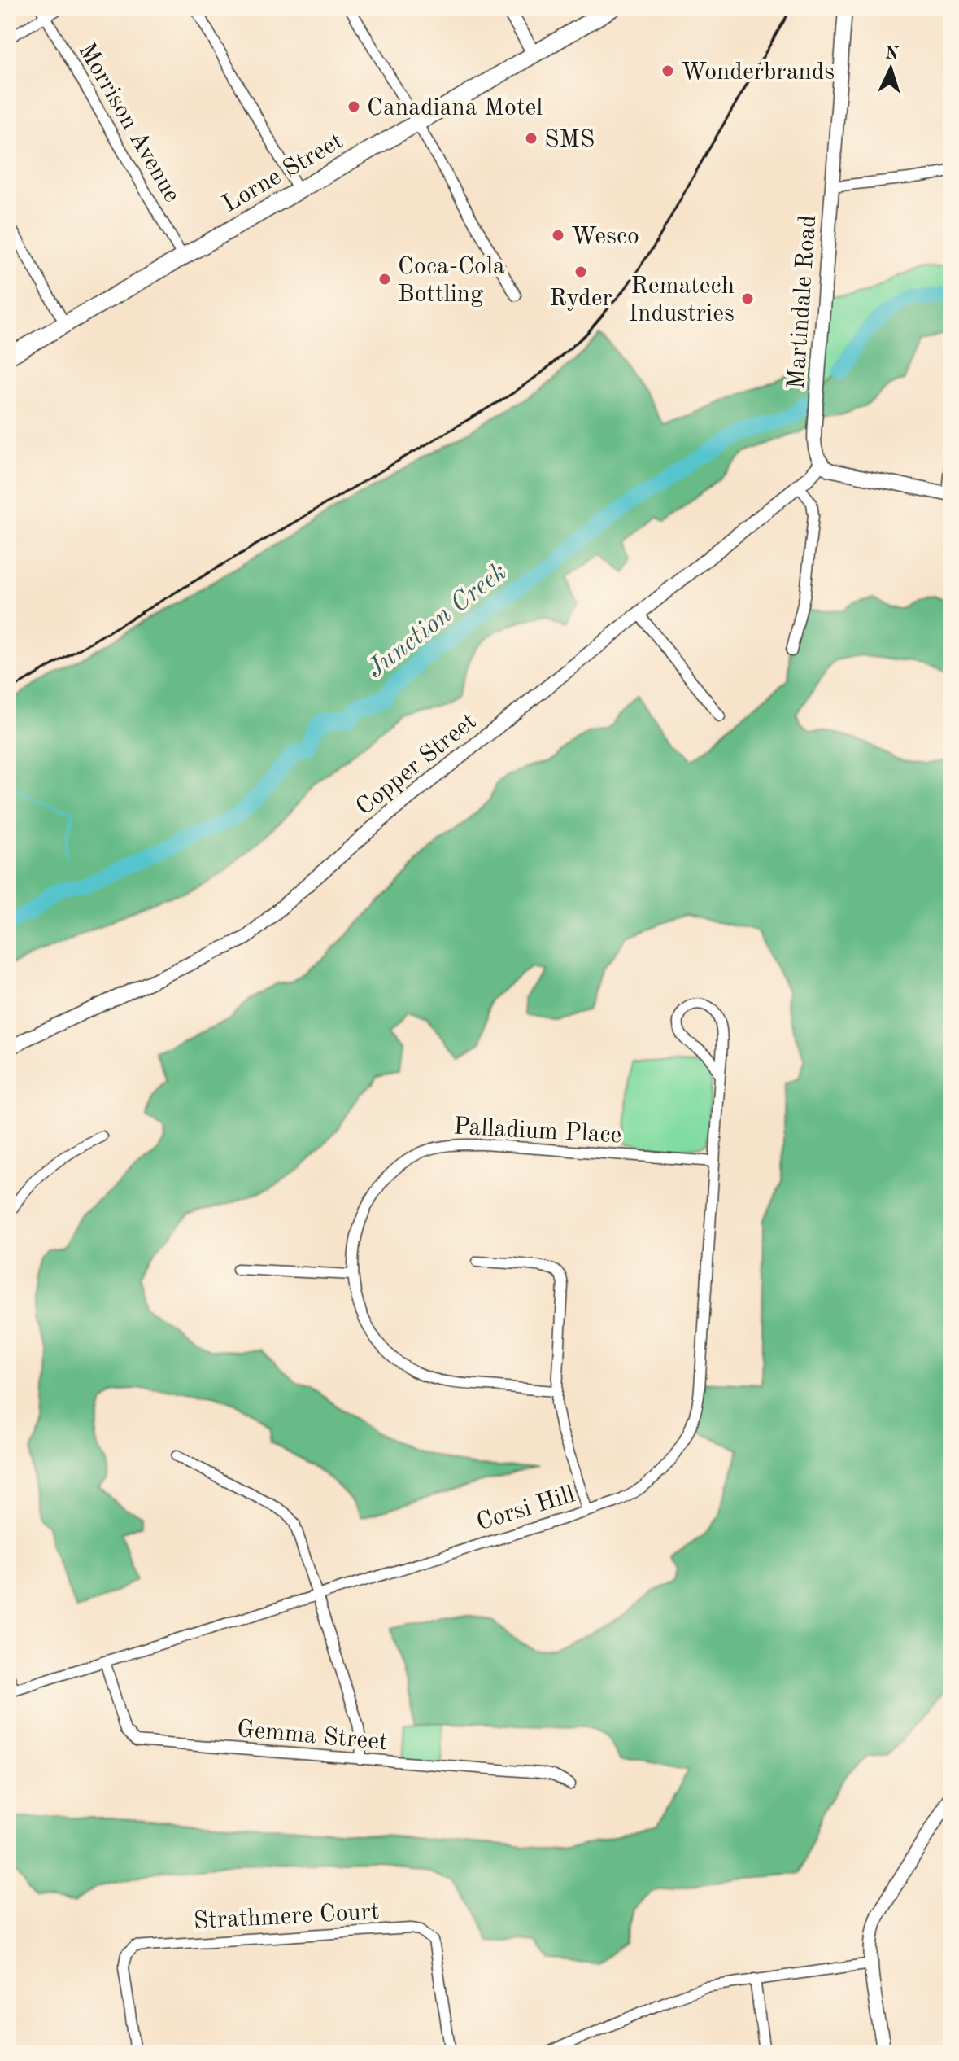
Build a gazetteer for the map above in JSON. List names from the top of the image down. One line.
{"streets":{"main road":["Lorne Street"],"street":["Morrison Avenue","Martindale Road","Copper Street","Palladium Place","Corsi Hill","Gemma Street","Strathmere Court"]},"crossings":[["Morrison Avenue","Lorne Street"],["Martindale Road","Copper Street"],["Palladium Place","Corsi Hill"],["Corsi Hill","Gemma Street"]],"water":["Junction Creek"],"places":["Wonderbrands","Canadiana Motel","SMS","Wesco","Ryder","Coca-Cola Bottling","Rematech Industries"],"north":"top"}
